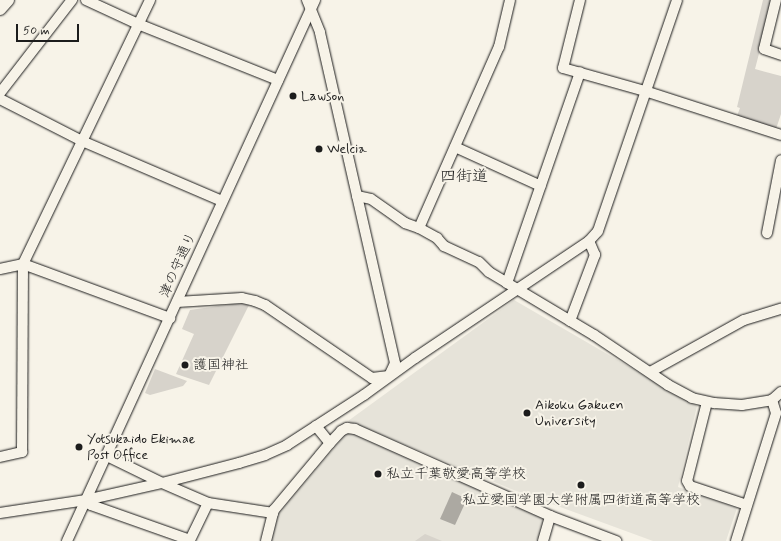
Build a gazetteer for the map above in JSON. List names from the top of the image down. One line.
{"streets":{"street":["津の守通り"]},"districts":["四街道"],"places":["Lawson","Welcia","護国神社","Aikoku Gakuen University","Yotsukaido Ekimae Post Office","私立千葉敬愛高等学校","私立愛国学園大学附属四街道高等学校"],"scale_bar":"50 m"}
